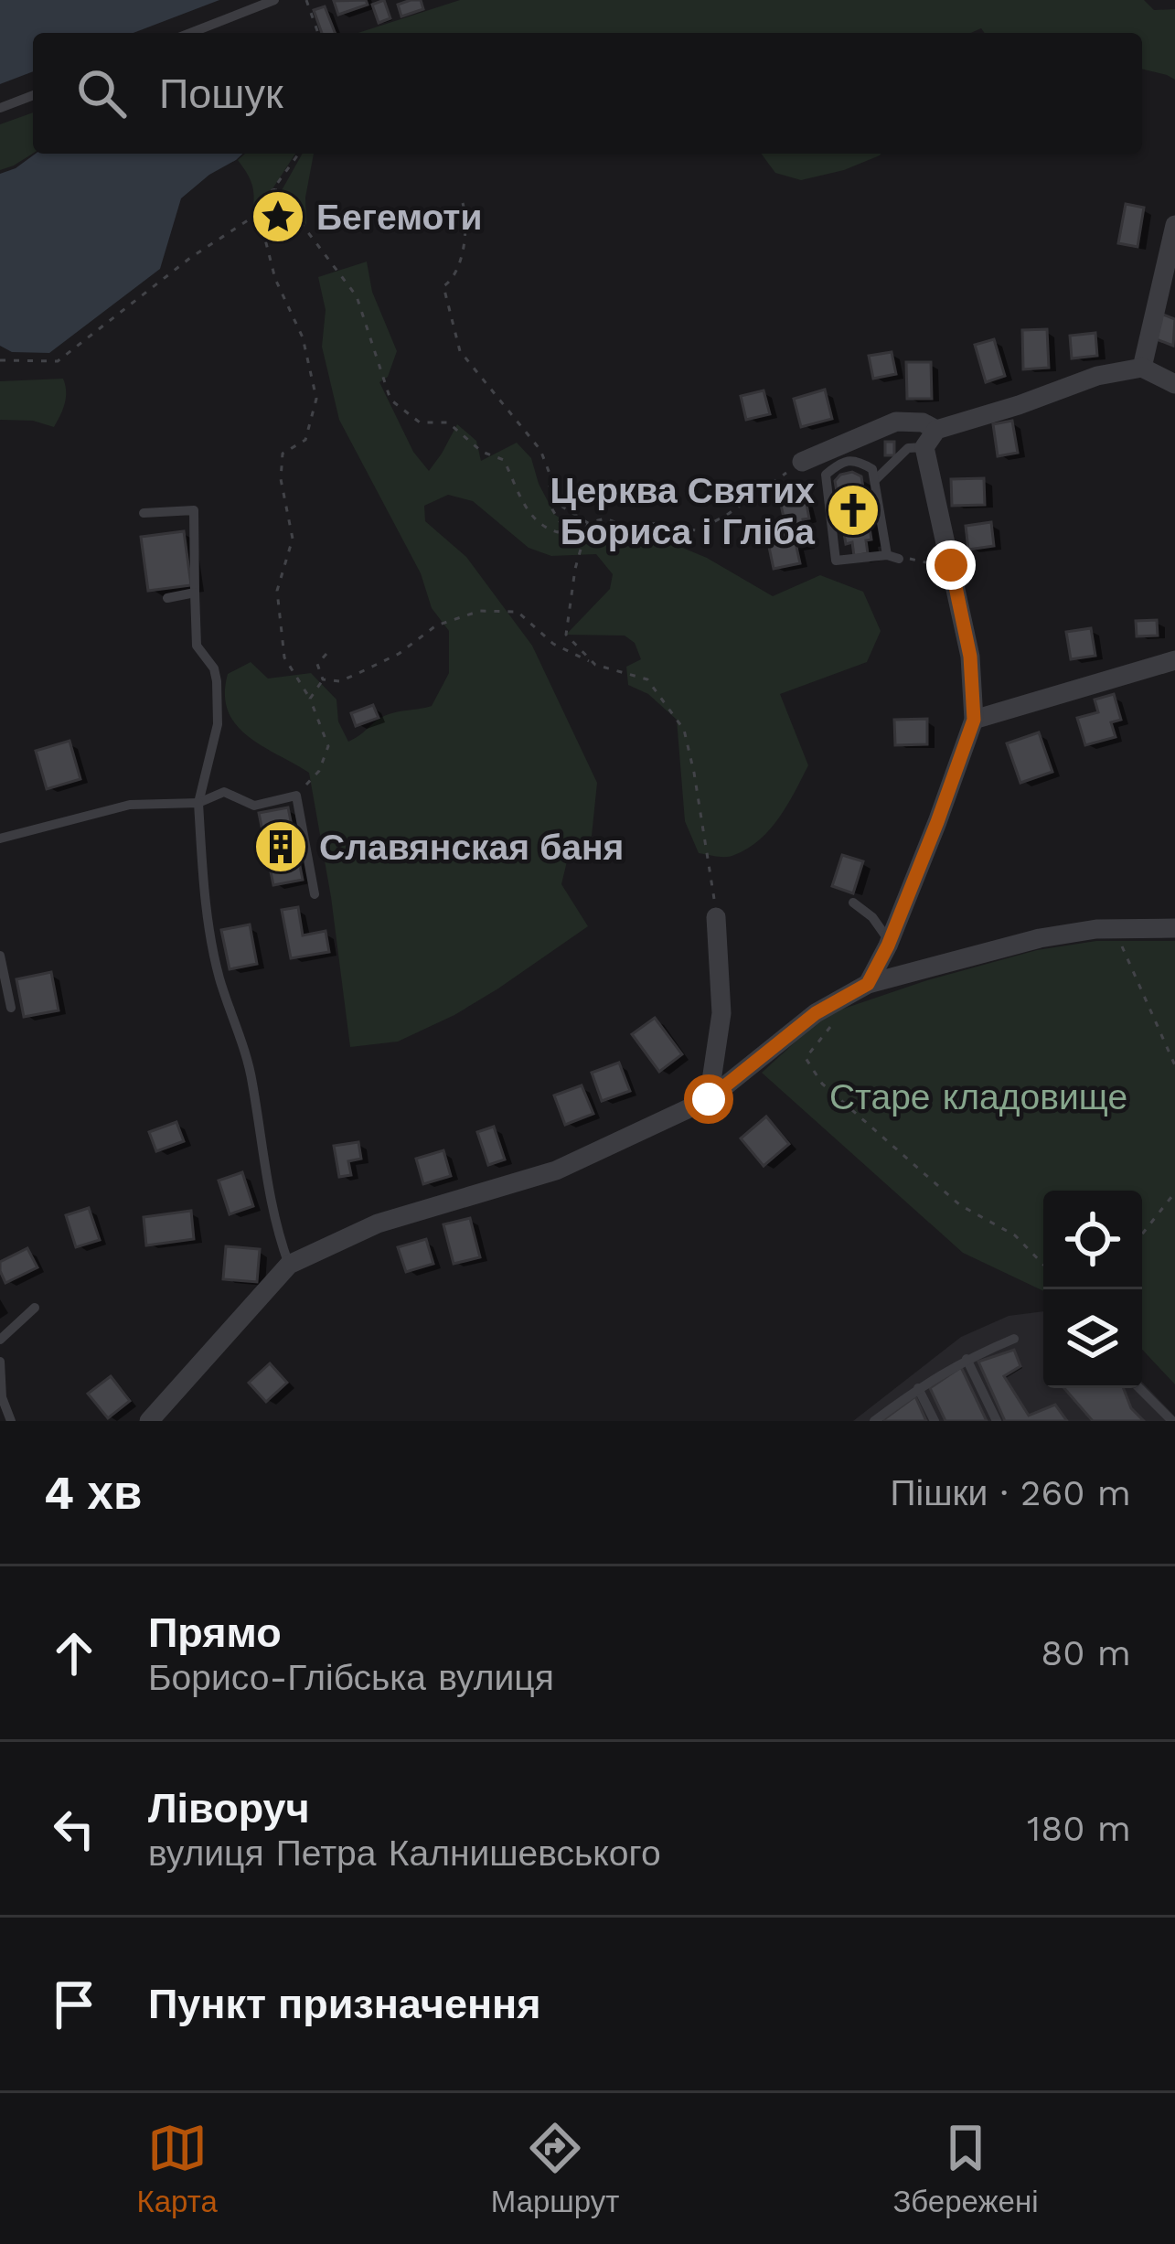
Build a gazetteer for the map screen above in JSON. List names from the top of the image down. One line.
{"parks":["Старе кладовище"],"places":{"place":["Бегемоти"],"church":["Церква Святих Бориса і Гліба"],"building":["Славянская баня"]},"page":{"search":"Пошук","heading":["4 хв","Пішки · 260 m"],"list":[["Прямо","Борисо-Глібська вулиця","80 m"],["Ліворуч","вулиця Петра Калнишевського","180 m"],"Пункт призначення"],"nav":["Карта","Маршрут","Збережені"]}}
